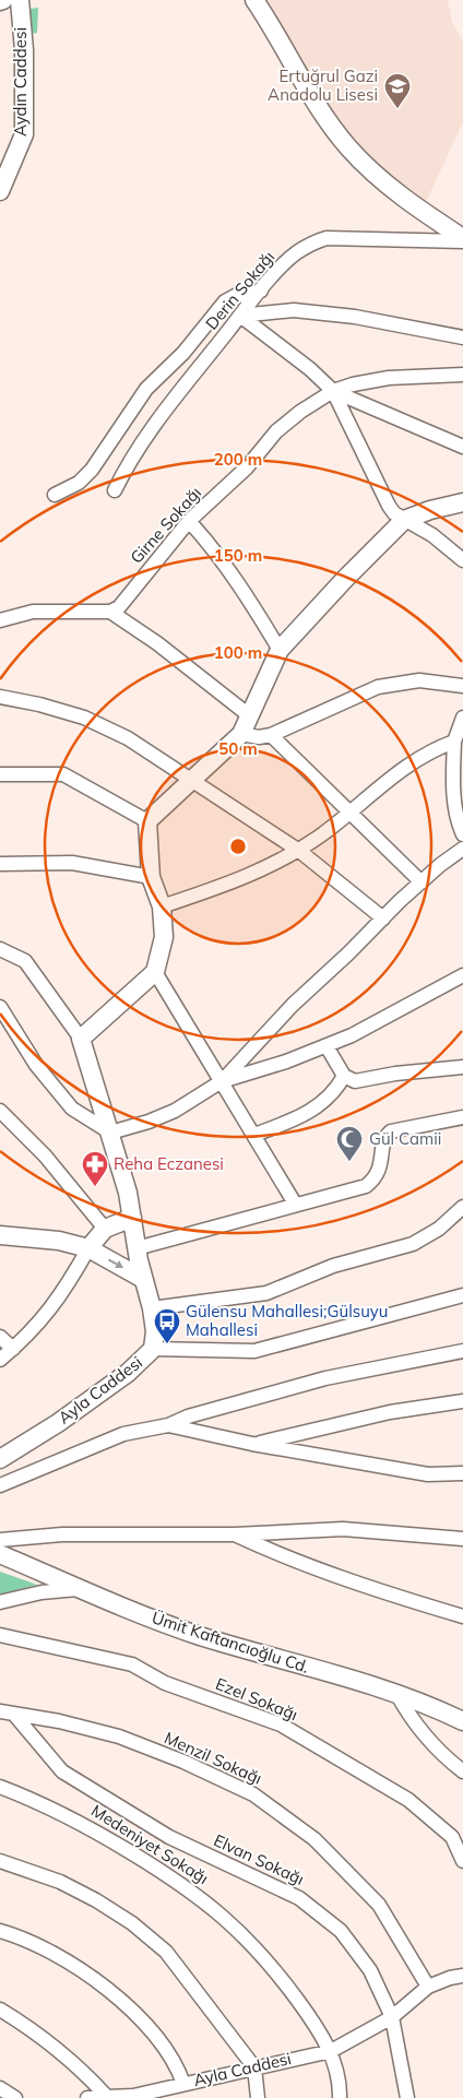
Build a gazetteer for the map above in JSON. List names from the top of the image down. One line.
{"streets":{"street":["Aydın Caddesi","Derin Sokağı","Girne Sokağı","Ayla Caddesi","Ümit Kaftancıoğlu Cd.","Ezel Sokağı","Menzil Sokağı","Medeniyet Sokağı","Elvan Sokağı"]},"crossings":[["Ayla Caddesi","Menzil Sokağı"],["Ayla Caddesi","Medeniyet Sokağı"],["Ayla Caddesi","Elvan Sokağı"],["Menzil Sokağı","Elvan Sokağı"]],"places":{"school or university":["Ertuğrul Gazi Anadolu Lisesi"],"mosque":["Gül Camii"],"pharmacy":["Reha Eczanesi"],"bus stop":["Gülensu Mahallesi;Gülsuyu Mahallesi"]},"rings":["200 m","150 m","100 m","50 m"]}
